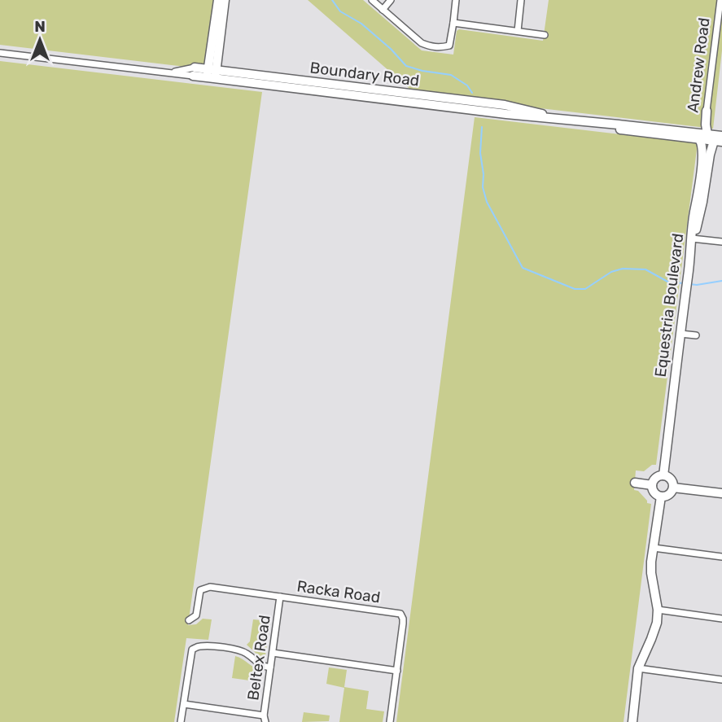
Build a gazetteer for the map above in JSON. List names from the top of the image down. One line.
{"streets":{"street":["Andrew Road","Boundary Road","Equestria Boulevard","Racka Road","Beltex Road"]},"crossings":[["Andrew Road","Boundary Road"],["Andrew Road","Equestria Boulevard"],["Boundary Road","Equestria Boulevard"],["Racka Road","Beltex Road"]],"north":"top"}
